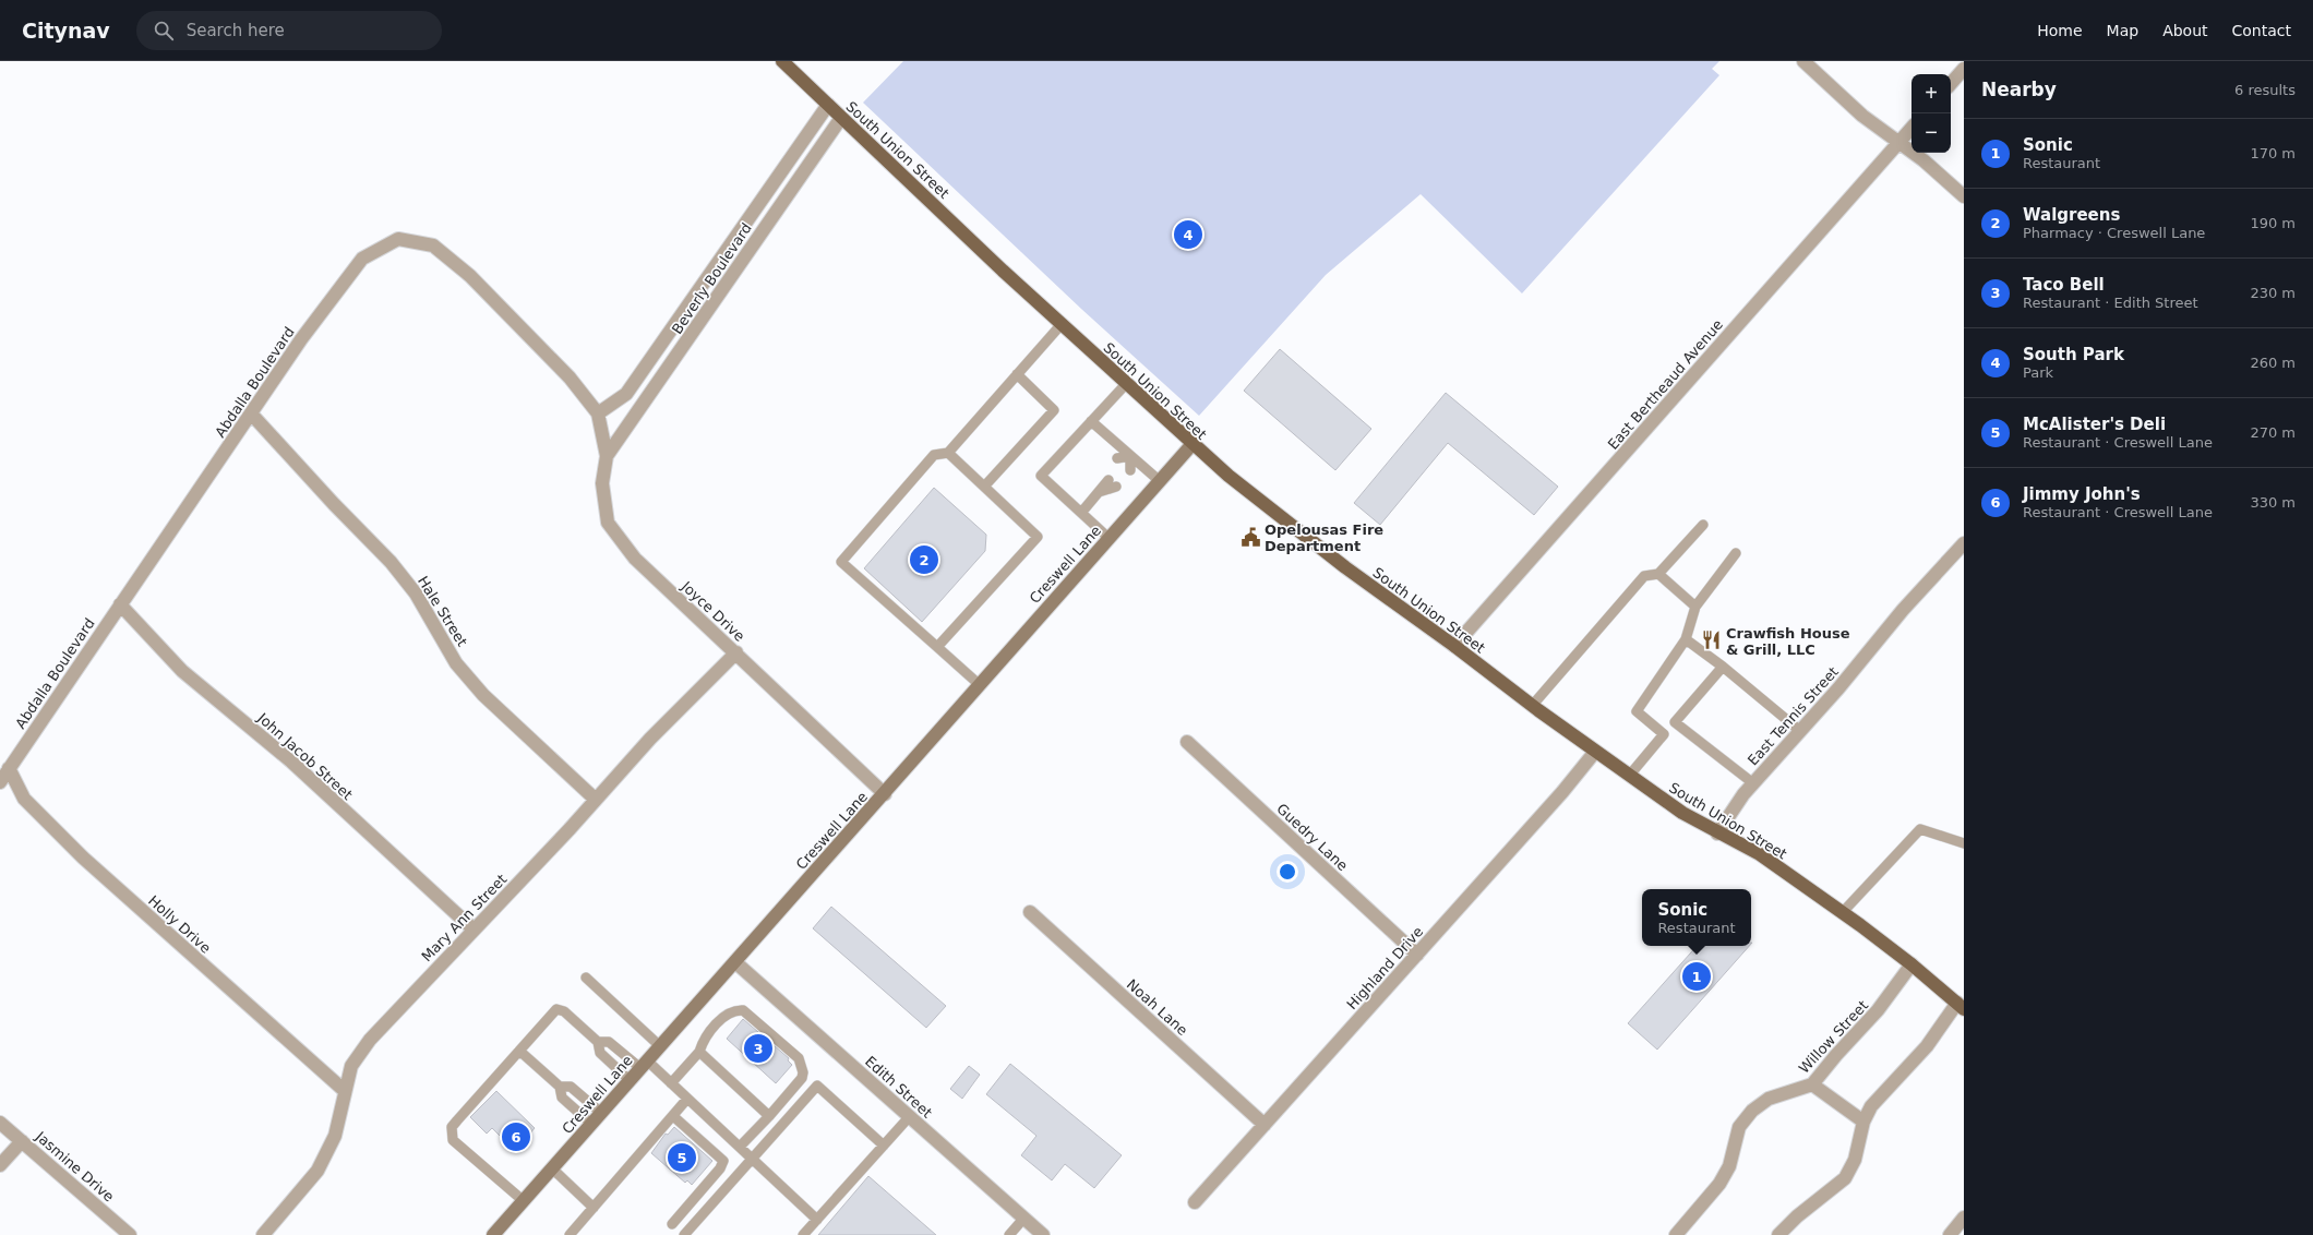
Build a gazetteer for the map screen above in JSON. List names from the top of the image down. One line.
{"streets":{"main road":["South Union Street","Creswell Lane"],"street":["Beverly Boulevard","Abdalla Boulevard","East Bertheaud Avenue","Hale Street","Joyce Drive","East Tennis Street","John Jacob Street","Guedry Lane","Mary Ann Street","Holly Drive","Highland Drive","Noah Lane","Willow Street","Edith Street","Jasmine Drive"]},"crossings":[["South Union Street","Beverly Boulevard"],["South Union Street","East Bertheaud Avenue"],["South Union Street","Creswell Lane"],["South Union Street","East Tennis Street"],["South Union Street","Highland Drive"],["South Union Street","Willow Street"],["Beverly Boulevard","Abdalla Boulevard"],["Beverly Boulevard","Joyce Drive"],["Abdalla Boulevard","Hale Street"],["Abdalla Boulevard","Joyce Drive"],["Abdalla Boulevard","John Jacob Street"],["Abdalla Boulevard","Holly Drive"],["Creswell Lane","Joyce Drive"],["Creswell Lane","Edith Street"],["Hale Street","Mary Ann Street"],["Joyce Drive","Mary Ann Street"],["John Jacob Street","Mary Ann Street"],["Guedry Lane","Highland Drive"],["Mary Ann Street","Holly Drive"],["Highland Drive","Noah Lane"]],"places":{"public building":["Opelousas Fire Department"],"restaurant":["Crawfish House & Grill, LLC"]},"page":{"header":"Citynav","search":"Search here","nav":["Home","Map","About","Contact"],"heading":["Nearby","6 results"],"map_buttons":["+","−"],"list":[{"mark":"1","name":"Sonic","note":"Restaurant","value":"170 m"},{"mark":"2","name":"Walgreens","note":"Pharmacy · Creswell Lane","value":"190 m"},{"mark":"3","name":"Taco Bell","note":"Restaurant · Edith Street","value":"230 m"},{"mark":"4","name":"South Park","note":"Park","value":"260 m"},{"mark":"5","name":"McAlister's Deli","note":"Restaurant · Creswell Lane","value":"270 m"},{"mark":"6","name":"Jimmy John's","note":"Restaurant · Creswell Lane","value":"330 m"}],"pins":["4","2","1","3","6","5"],"popup":["Sonic","Restaurant"]}}
